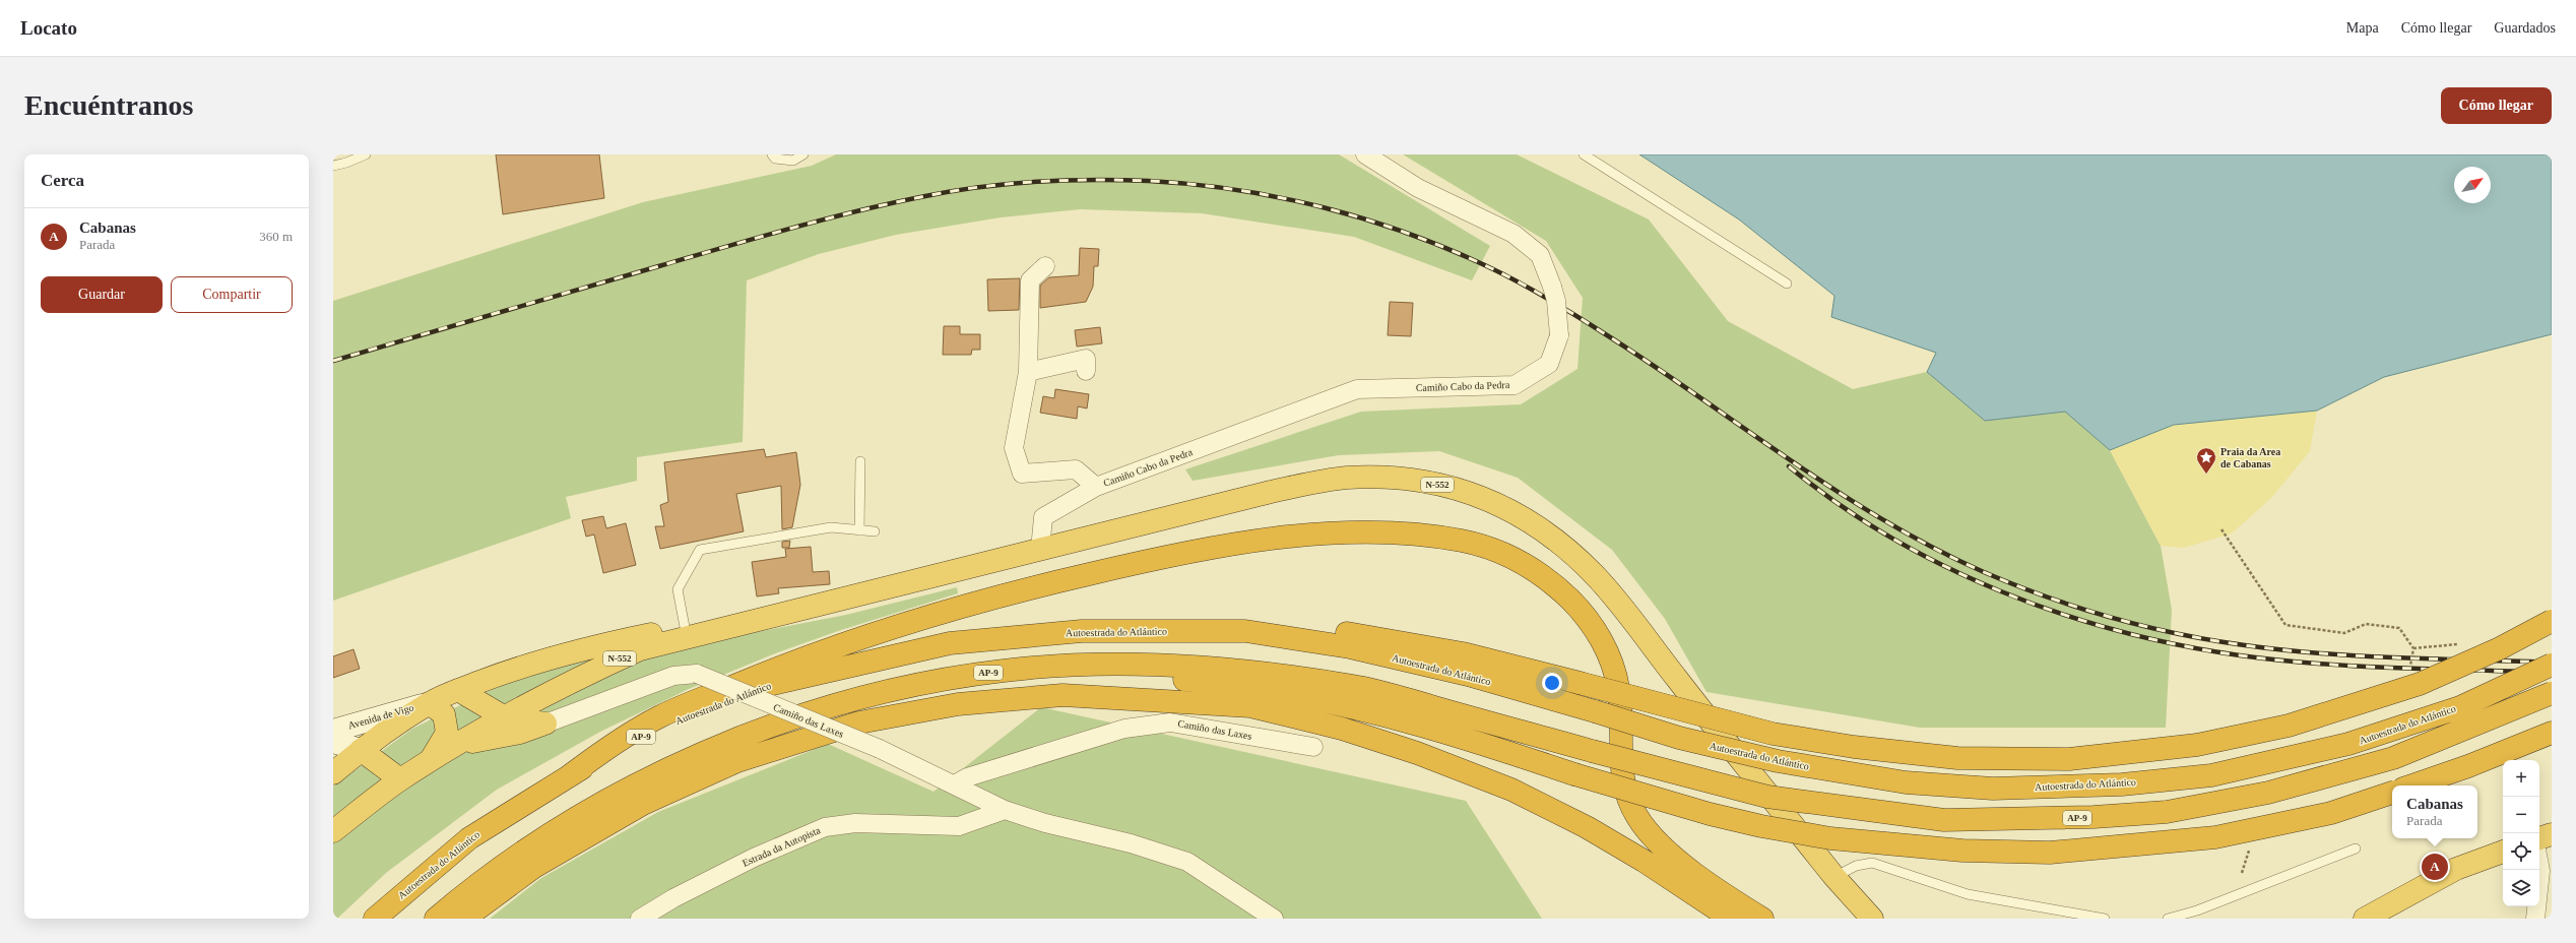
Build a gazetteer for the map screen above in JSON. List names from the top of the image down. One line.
{"streets":{"highway":["N-552","Autoestrada do Atlántico","AP-9"],"main road":["Avenida de Vigo"],"street":["Camiño Cabo da Pedra","Camiño das Laxes","Estrada da Autopista"]},"crossings":[["Camiño Cabo da Pedra","N-552"],["N-552","Avenida de Vigo"],["Camiño das Laxes","Estrada da Autopista"]],"places":{"place":["Praia da Area de Cabanas"]},"north":"top right","page":{"header":"Locato","nav":["Mapa","Cómo llegar","Guardados"],"buttons":["Cómo llegar",["Guardar","Compartir"]],"title":"Encuéntranos","heading":"Cerca","list":[{"mark":"A","name":"Cabanas","note":"Parada","value":"360 m"}],"map_buttons":["+","−"],"popup":["Cabanas","Parada"],"pins":"A"}}
